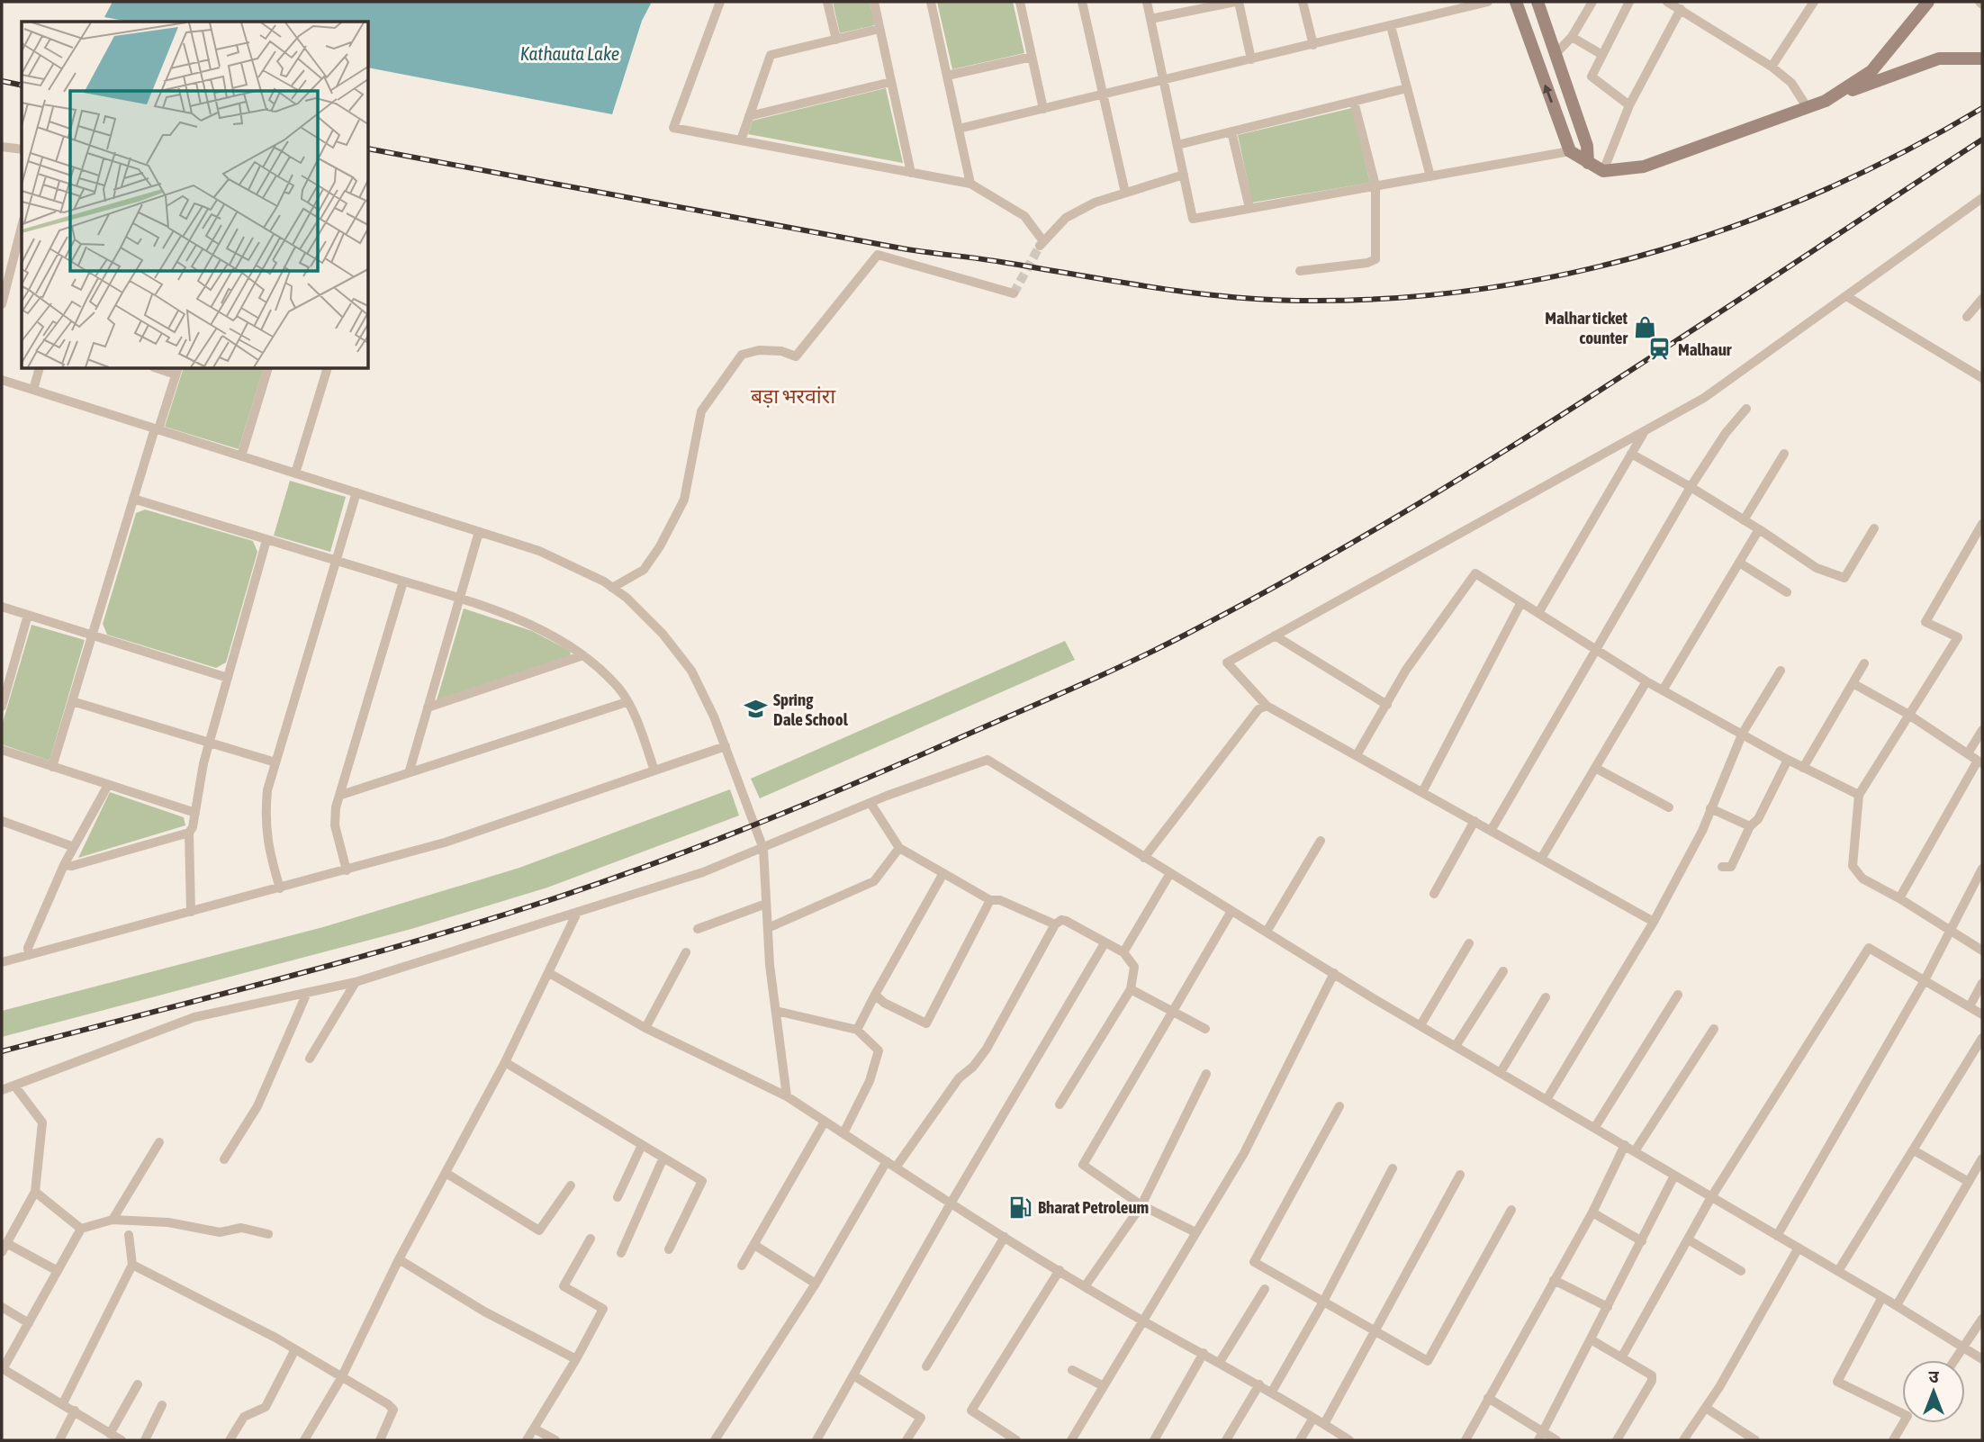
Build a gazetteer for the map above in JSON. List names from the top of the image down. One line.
{"districts":["बड़ा भरवांरा"],"water":["Kathauta Lake"],"places":{"shop":["Malhar ticket counter"],"station":["Malhaur"],"school or university":["Spring Dale School"],"fuel station":["Bharat Petroleum"]},"north":"top"}
